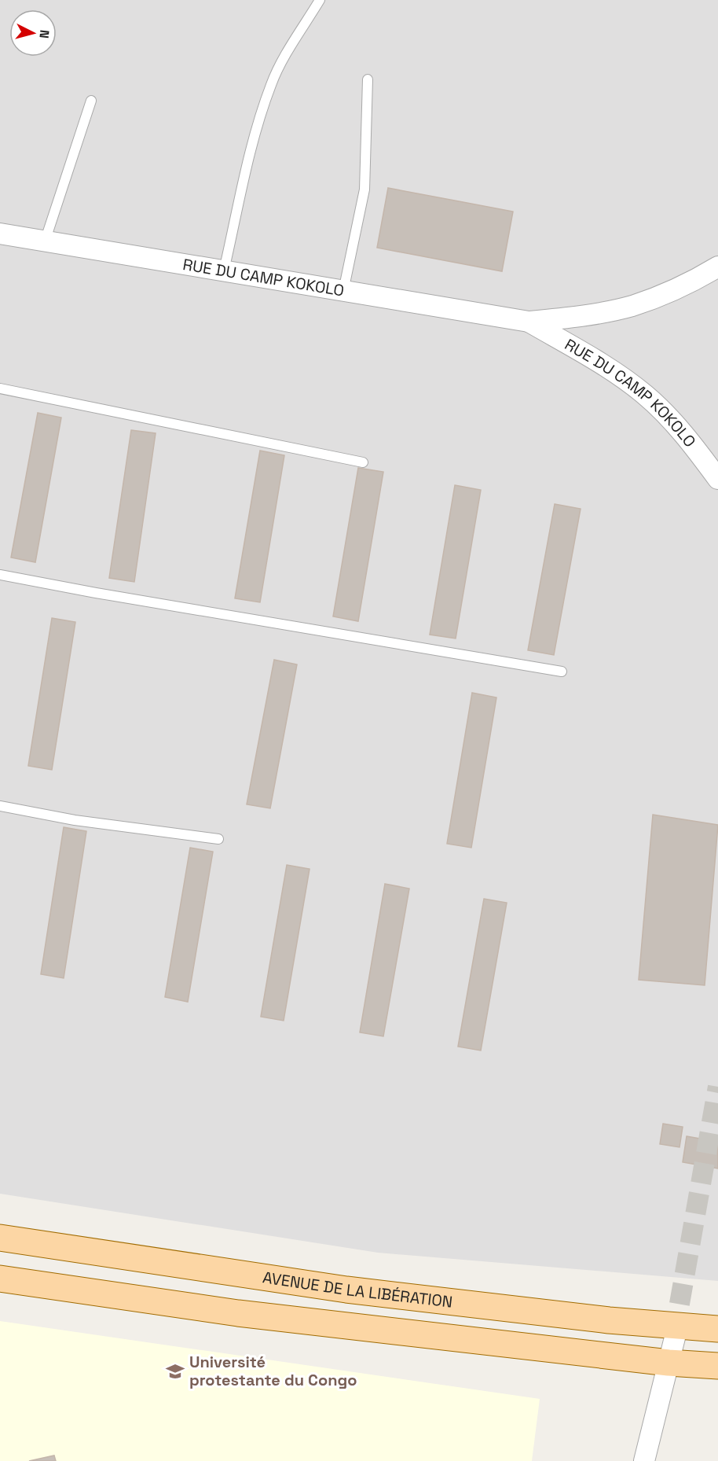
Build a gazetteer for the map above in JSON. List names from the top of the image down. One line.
{"streets":{"main road":["AVENUE DE LA LIBÉRATION"],"street":["RUE DU CAMP KOKOLO"]},"places":{"school or university":["Université protestante du Congo"]},"north":"right"}
